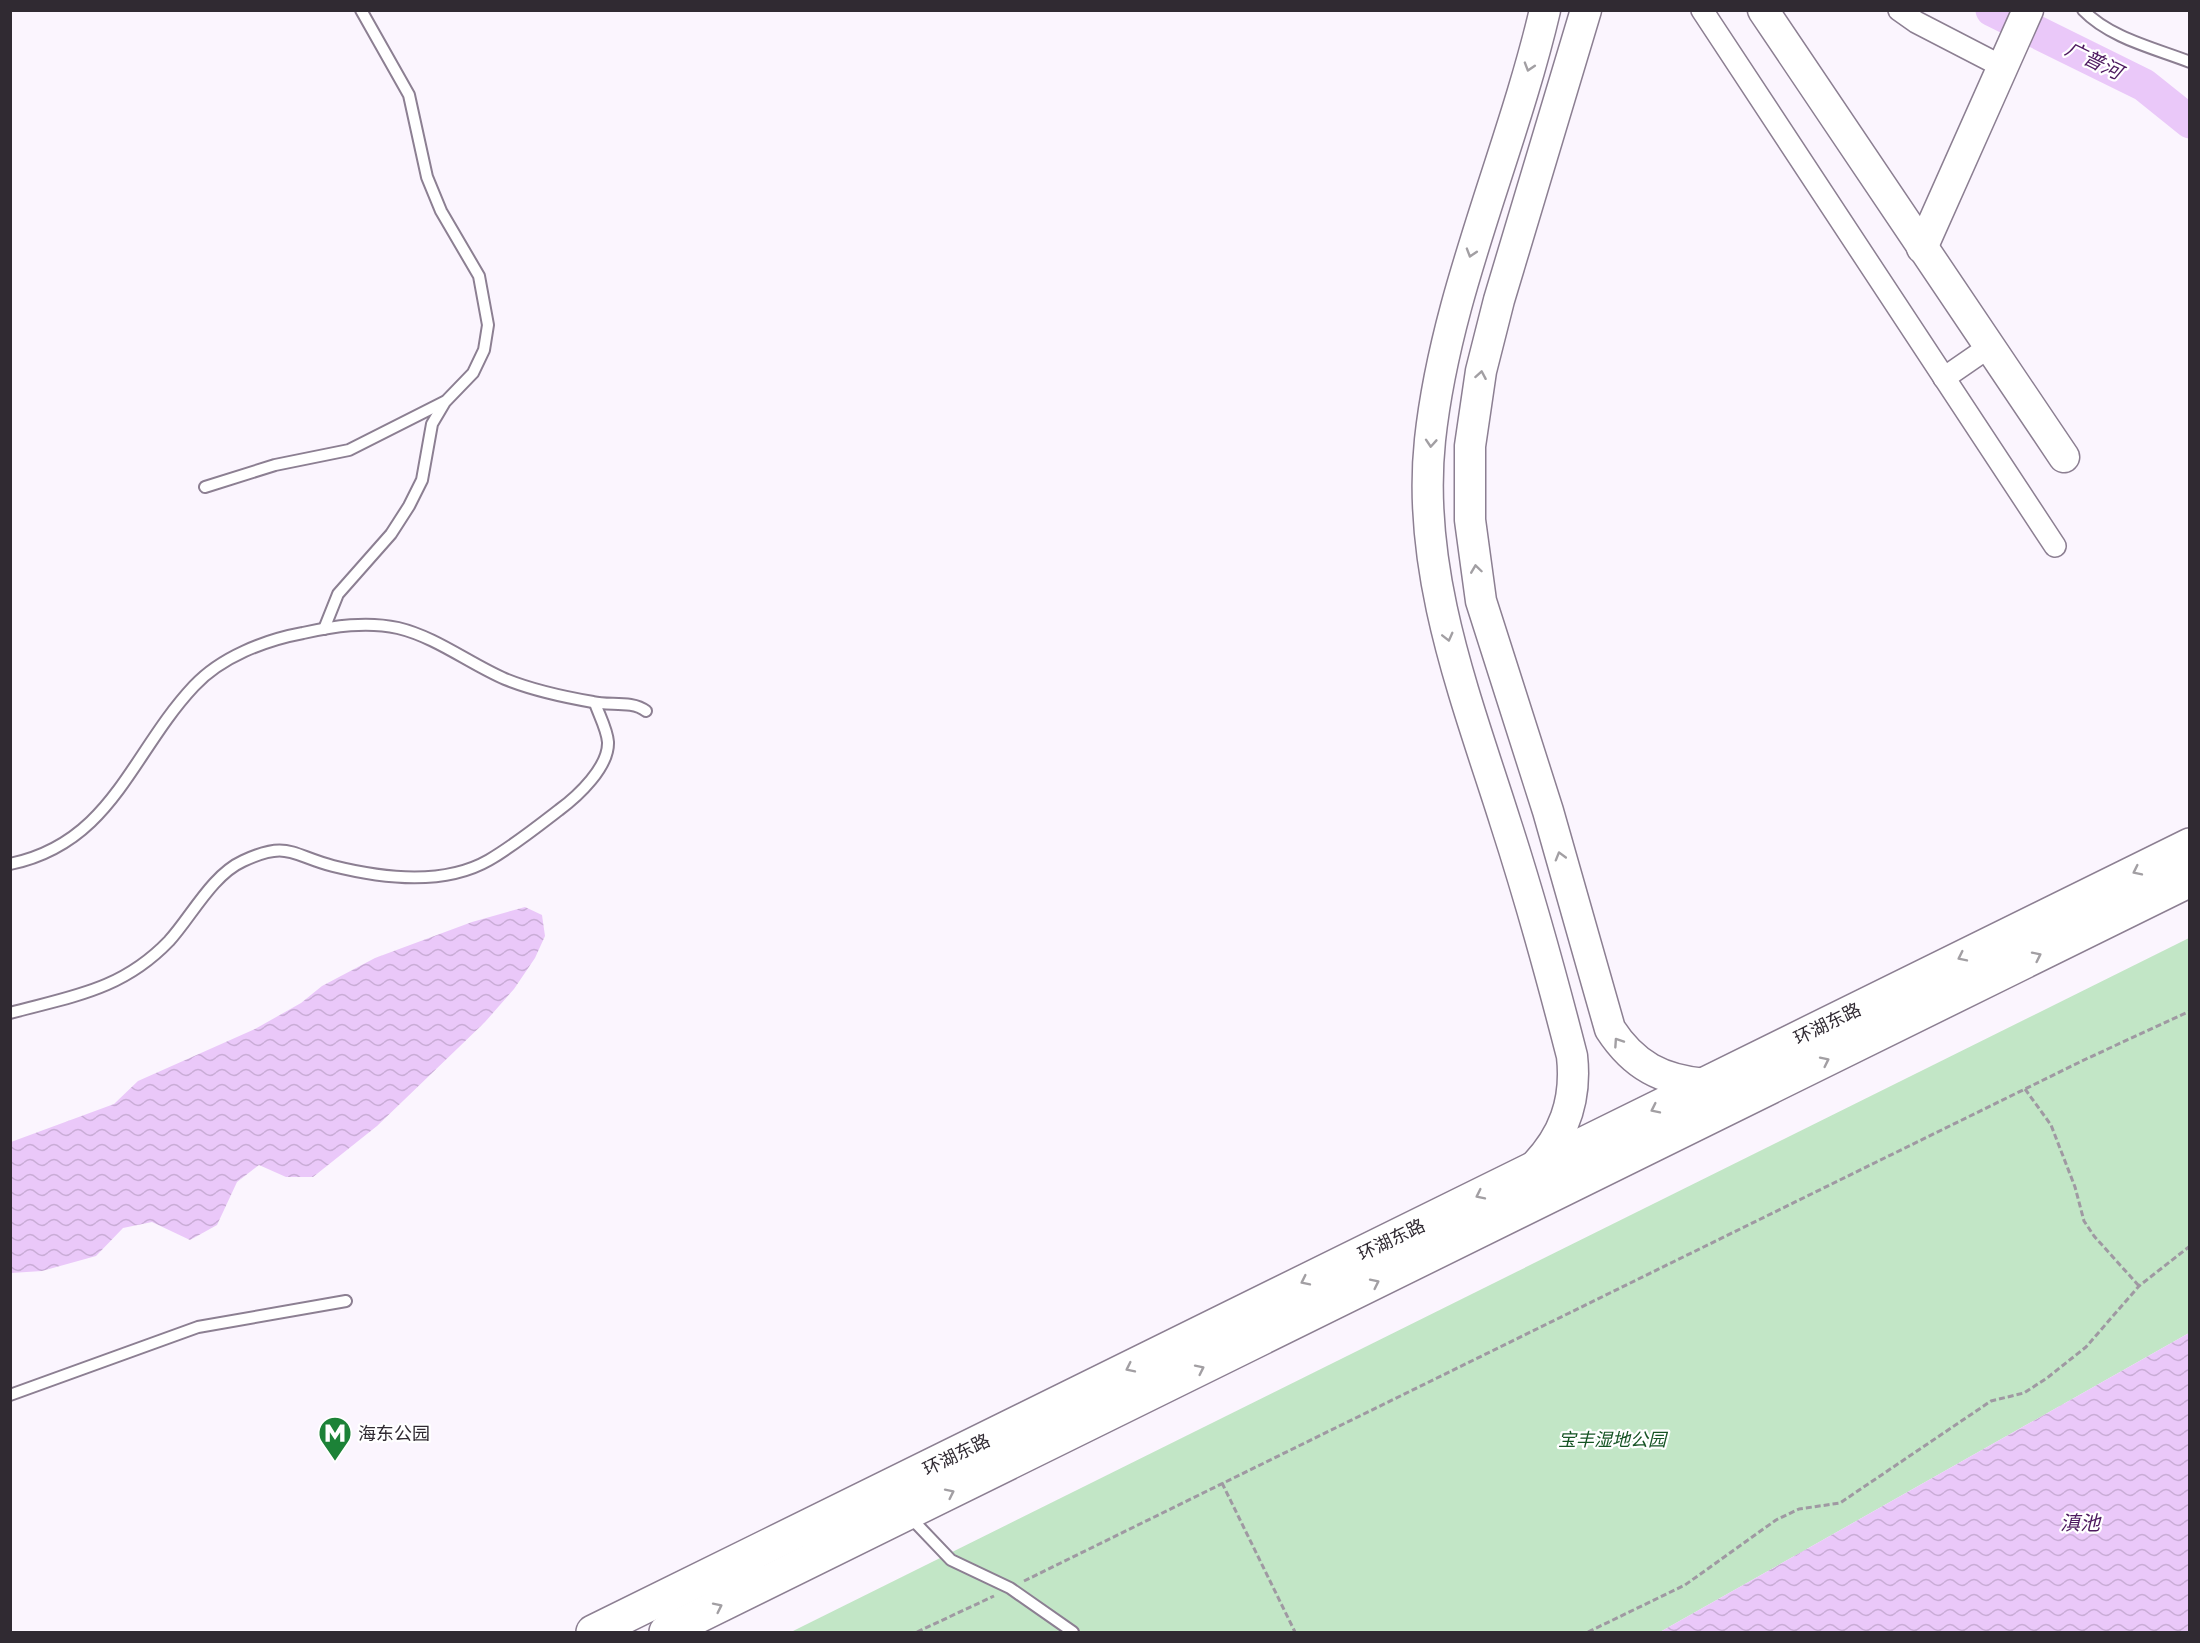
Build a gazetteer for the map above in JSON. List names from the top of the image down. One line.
{"streets":{"main road":["环湖东路"]},"water":["广普河","滇池"],"parks":["宝丰湿地公园"],"places":{"metro station":["海东公园"]}}
